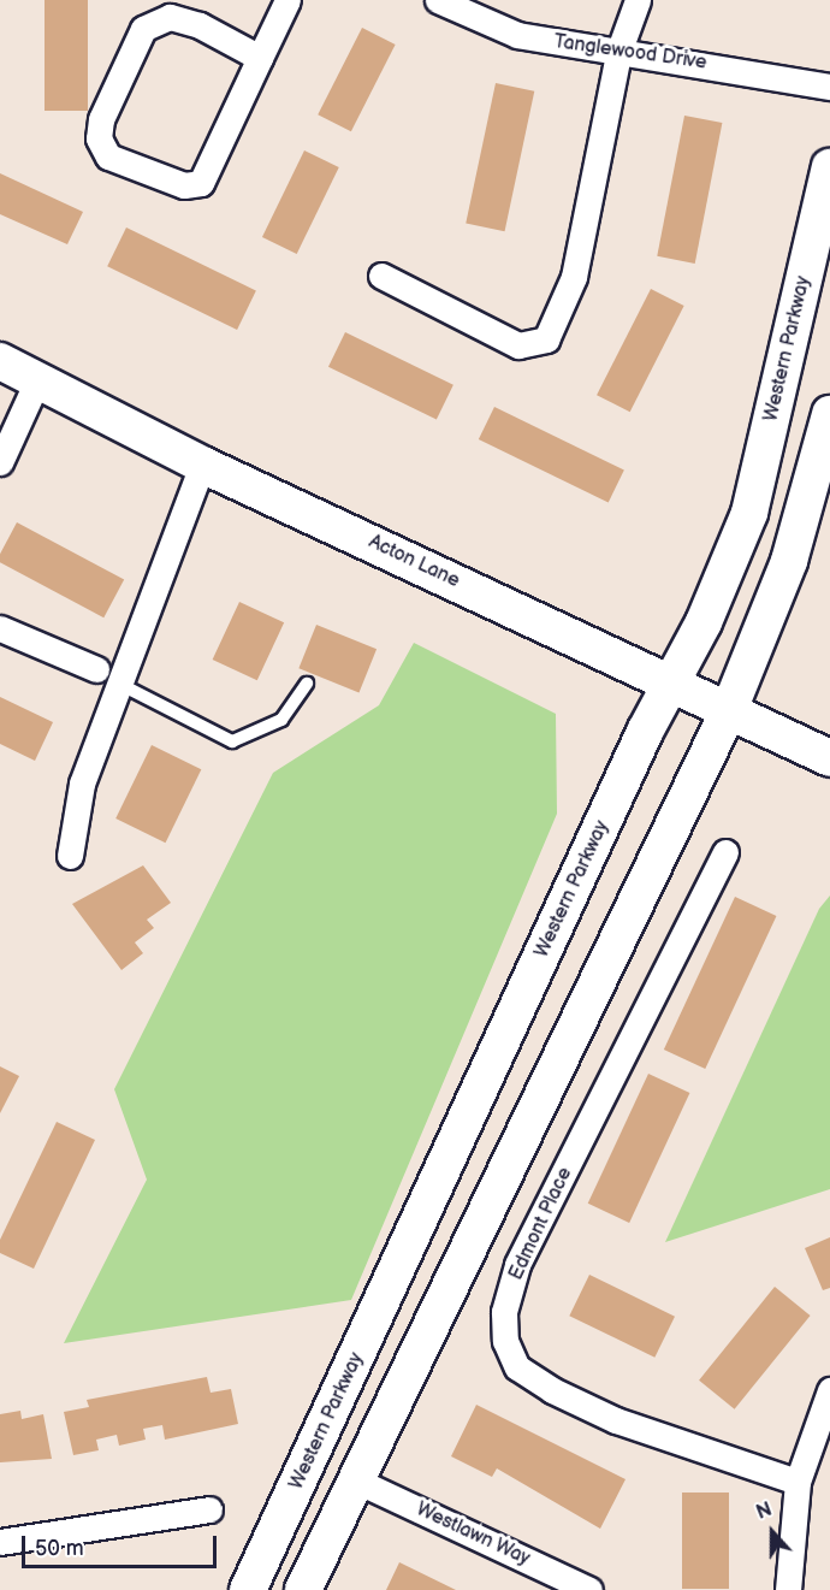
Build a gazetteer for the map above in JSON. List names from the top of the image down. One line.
{"streets":{"main road":["Western Parkway","Acton Lane"],"street":["Tanglewood Drive","Edmont Place","Westlawn Way"]},"crossings":[["Western Parkway","Acton Lane"]],"scale_bar":"50 m","north":"top"}
